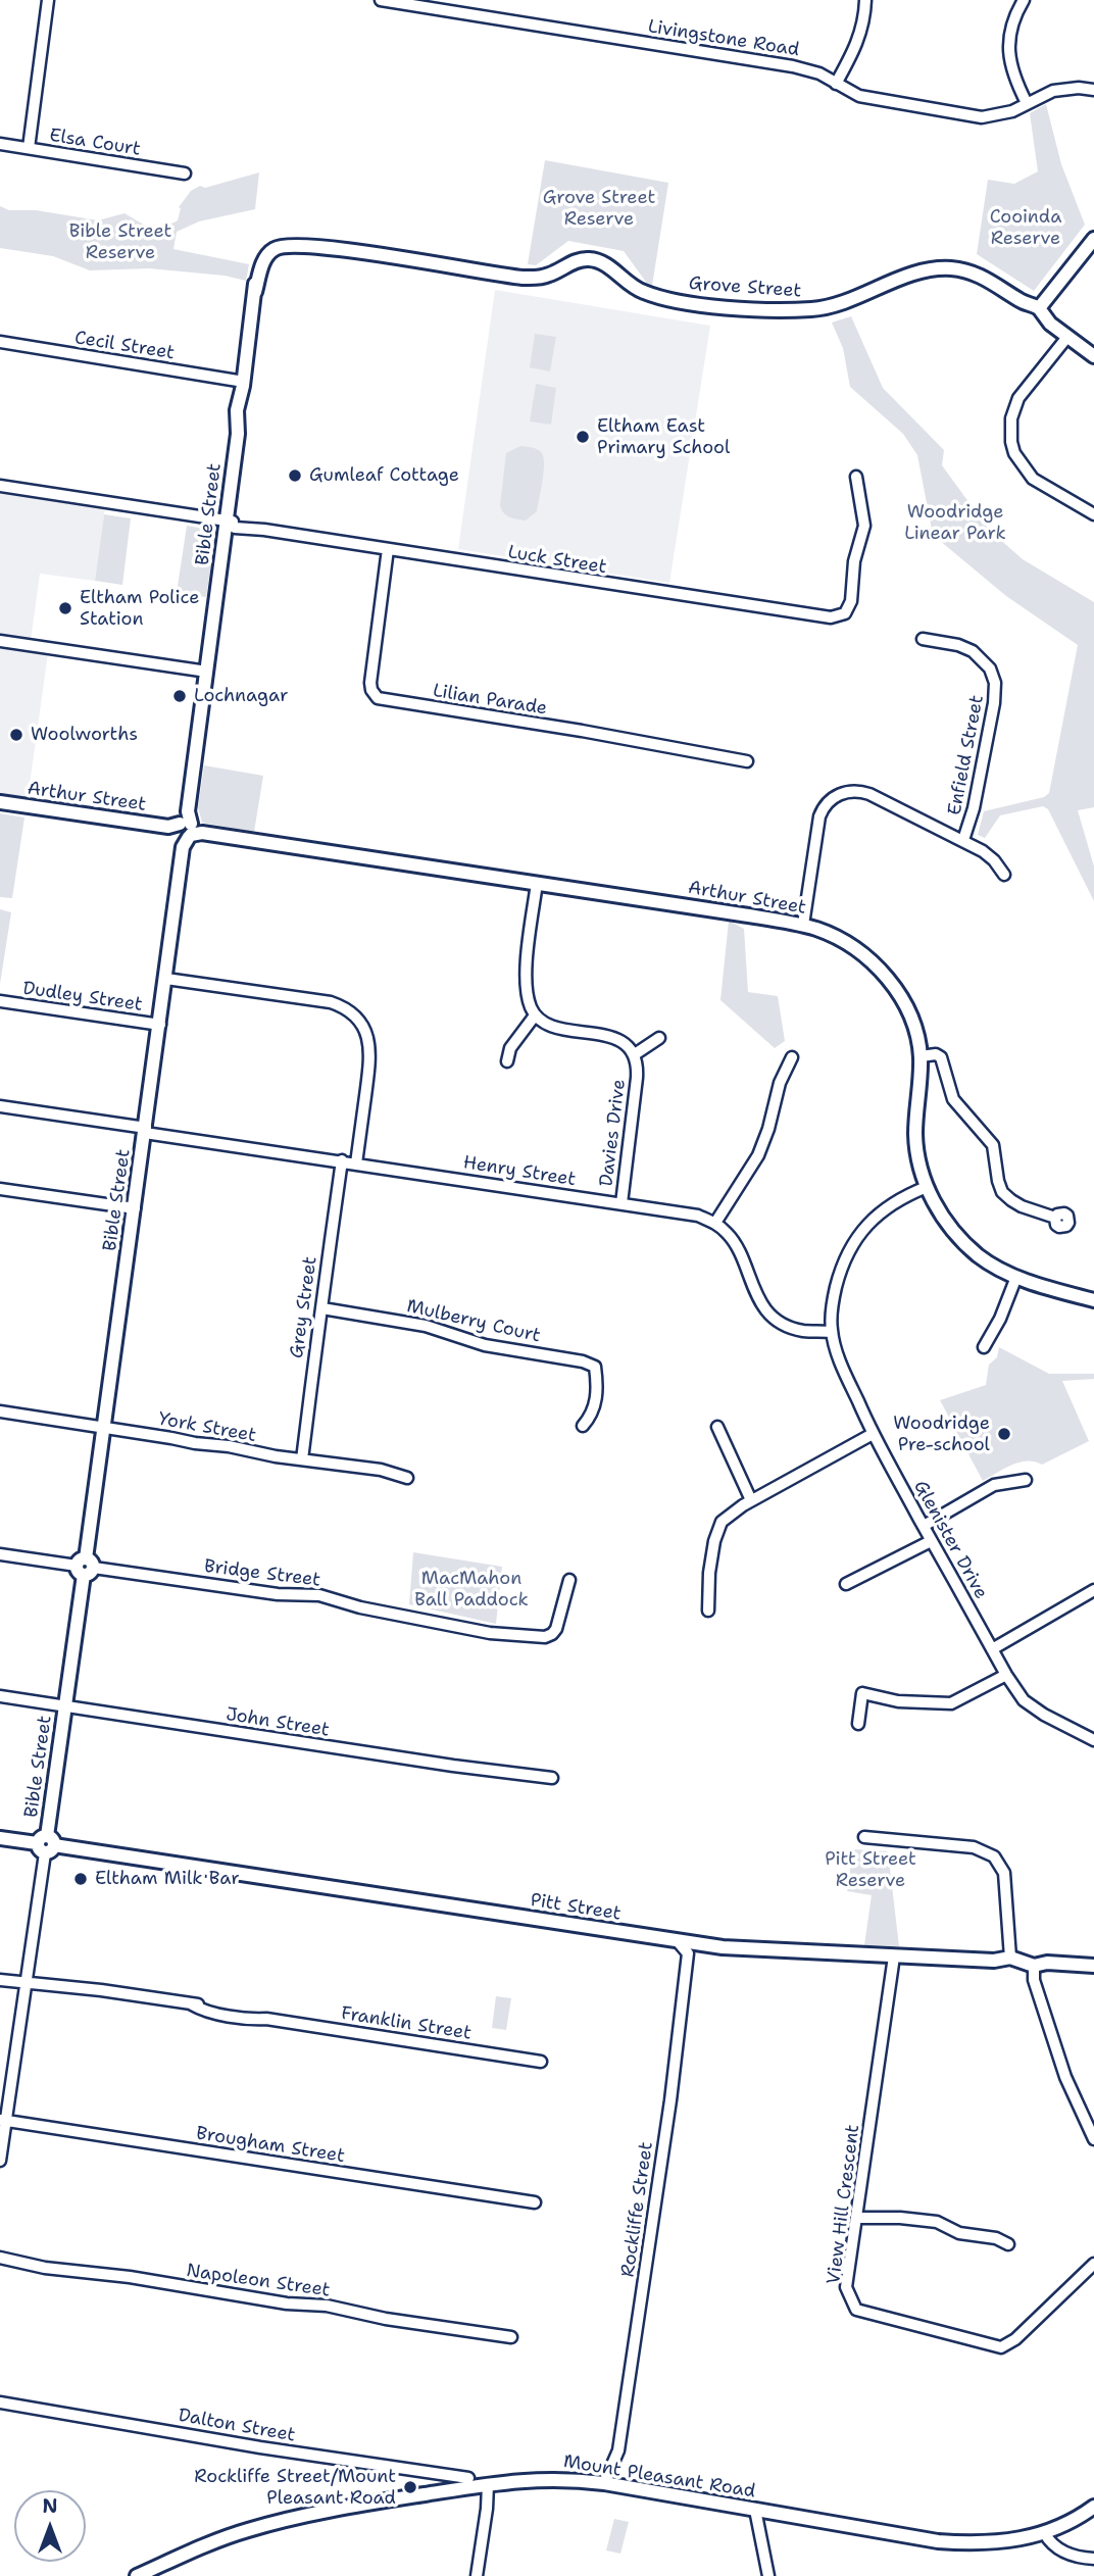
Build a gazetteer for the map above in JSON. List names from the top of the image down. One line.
{"streets":{"street":["Livingstone Road","Elsa Court","Grove Street","Cecil Street","Bible Street","Luck Street","Lilian Parade","Enfield Street","Arthur Street","Dudley Street","Davies Drive","Henry Street","Grey Street","Mulberry Court","York Street","Glenister Drive","Bridge Street","John Street","Pitt Street","Franklin Street","Brougham Street","View Hill Crescent","Rockliffe Street","Napoleon Street","Dalton Street","Mount Pleasant Road"]},"crossings":[["Grove Street","Bible Street"],["Cecil Street","Bible Street"],["Bible Street","Luck Street"],["Bible Street","Arthur Street"],["Bible Street","Dudley Street"],["Bible Street","Henry Street"],["Bible Street","York Street"],["Bible Street","Bridge Street"],["Bible Street","John Street"],["Bible Street","Pitt Street"],["Bible Street","Franklin Street"],["Bible Street","Brougham Street"],["Luck Street","Lilian Parade"],["Arthur Street","Glenister Drive"],["Davies Drive","Henry Street"],["Henry Street","Grey Street"],["Grey Street","Mulberry Court"],["Grey Street","York Street"],["Pitt Street","View Hill Crescent"],["Pitt Street","Rockliffe Street"],["Rockliffe Street","Mount Pleasant Road"]],"parks":["Grove Street Reserve","Cooinda Reserve","Bible Street Reserve","Woodridge Linear Park","MacMahon Ball Paddock","Pitt Street Reserve"],"places":["Eltham East Primary School","Gumleaf Cottage","Eltham Police Station","Lochnagar","Woolworths","Woodridge Pre-school","Eltham Milk Bar","Rockliffe Street/Mount Pleasant Road"],"north":"top"}
